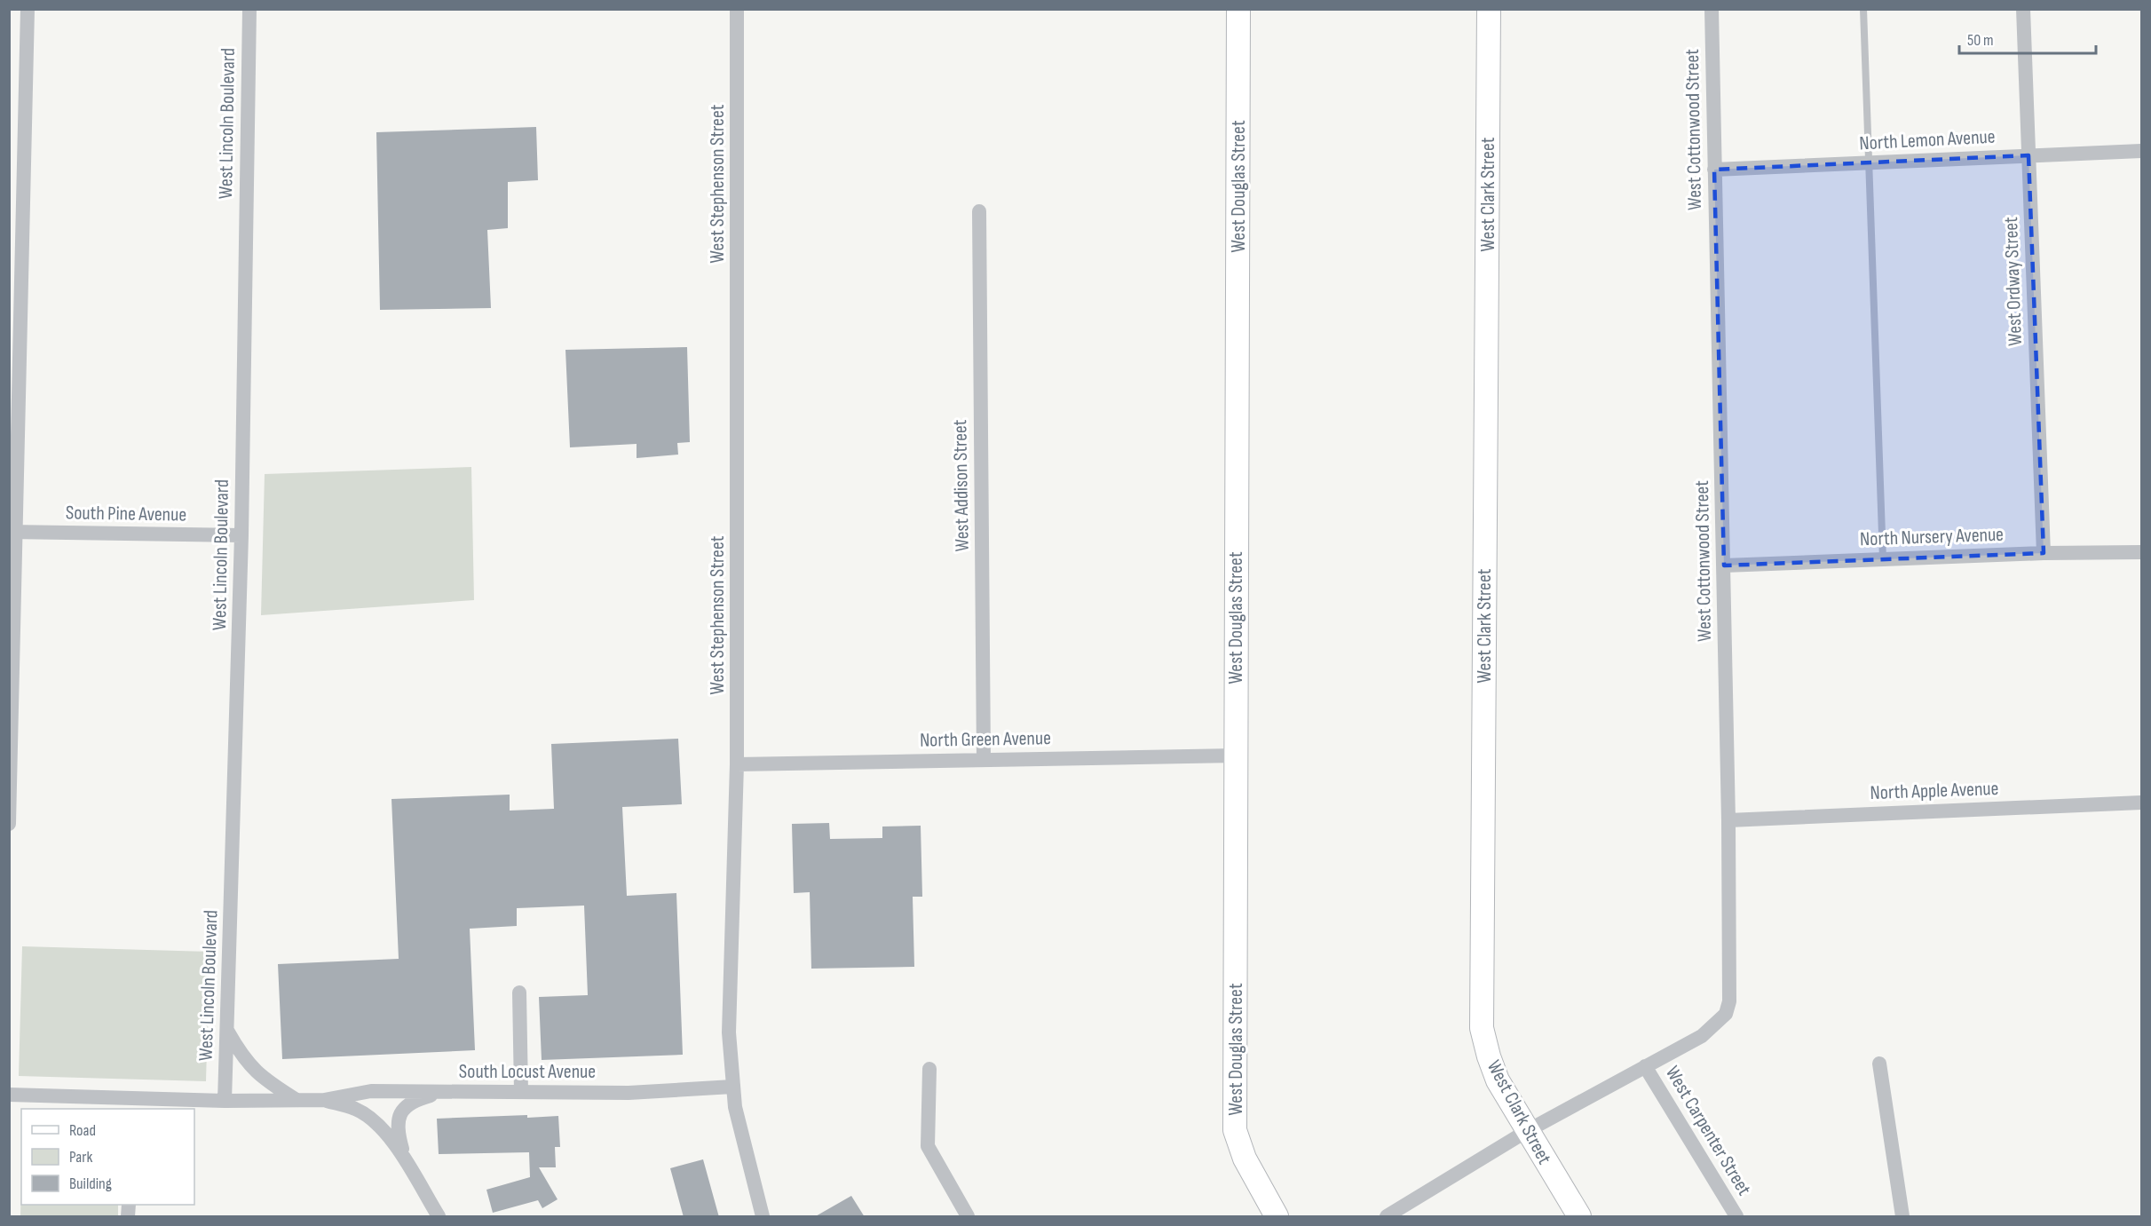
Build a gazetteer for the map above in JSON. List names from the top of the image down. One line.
{"streets":{"main road":["West Douglas Street","West Clark Street"],"street":["West Lincoln Boulevard","West Cottonwood Street","North Lemon Avenue","West Stephenson Street","West Ordway Street","West Addison Street","South Pine Avenue","North Nursery Avenue","North Green Avenue","North Apple Avenue","South Locust Avenue","West Carpenter Street"]},"crossings":[["West Lincoln Boulevard","South Pine Avenue"],["West Lincoln Boulevard","South Locust Avenue"],["West Cottonwood Street","North Lemon Avenue"],["West Cottonwood Street","West Clark Street"],["West Cottonwood Street","North Nursery Avenue"],["West Cottonwood Street","North Apple Avenue"],["West Cottonwood Street","West Carpenter Street"],["North Lemon Avenue","West Ordway Street"],["West Stephenson Street","North Green Avenue"],["West Stephenson Street","South Locust Avenue"],["West Douglas Street","North Green Avenue"],["West Ordway Street","North Nursery Avenue"],["West Addison Street","North Green Avenue"]],"legend":["Road","Park","Building"],"scale_bar":"50 m"}
